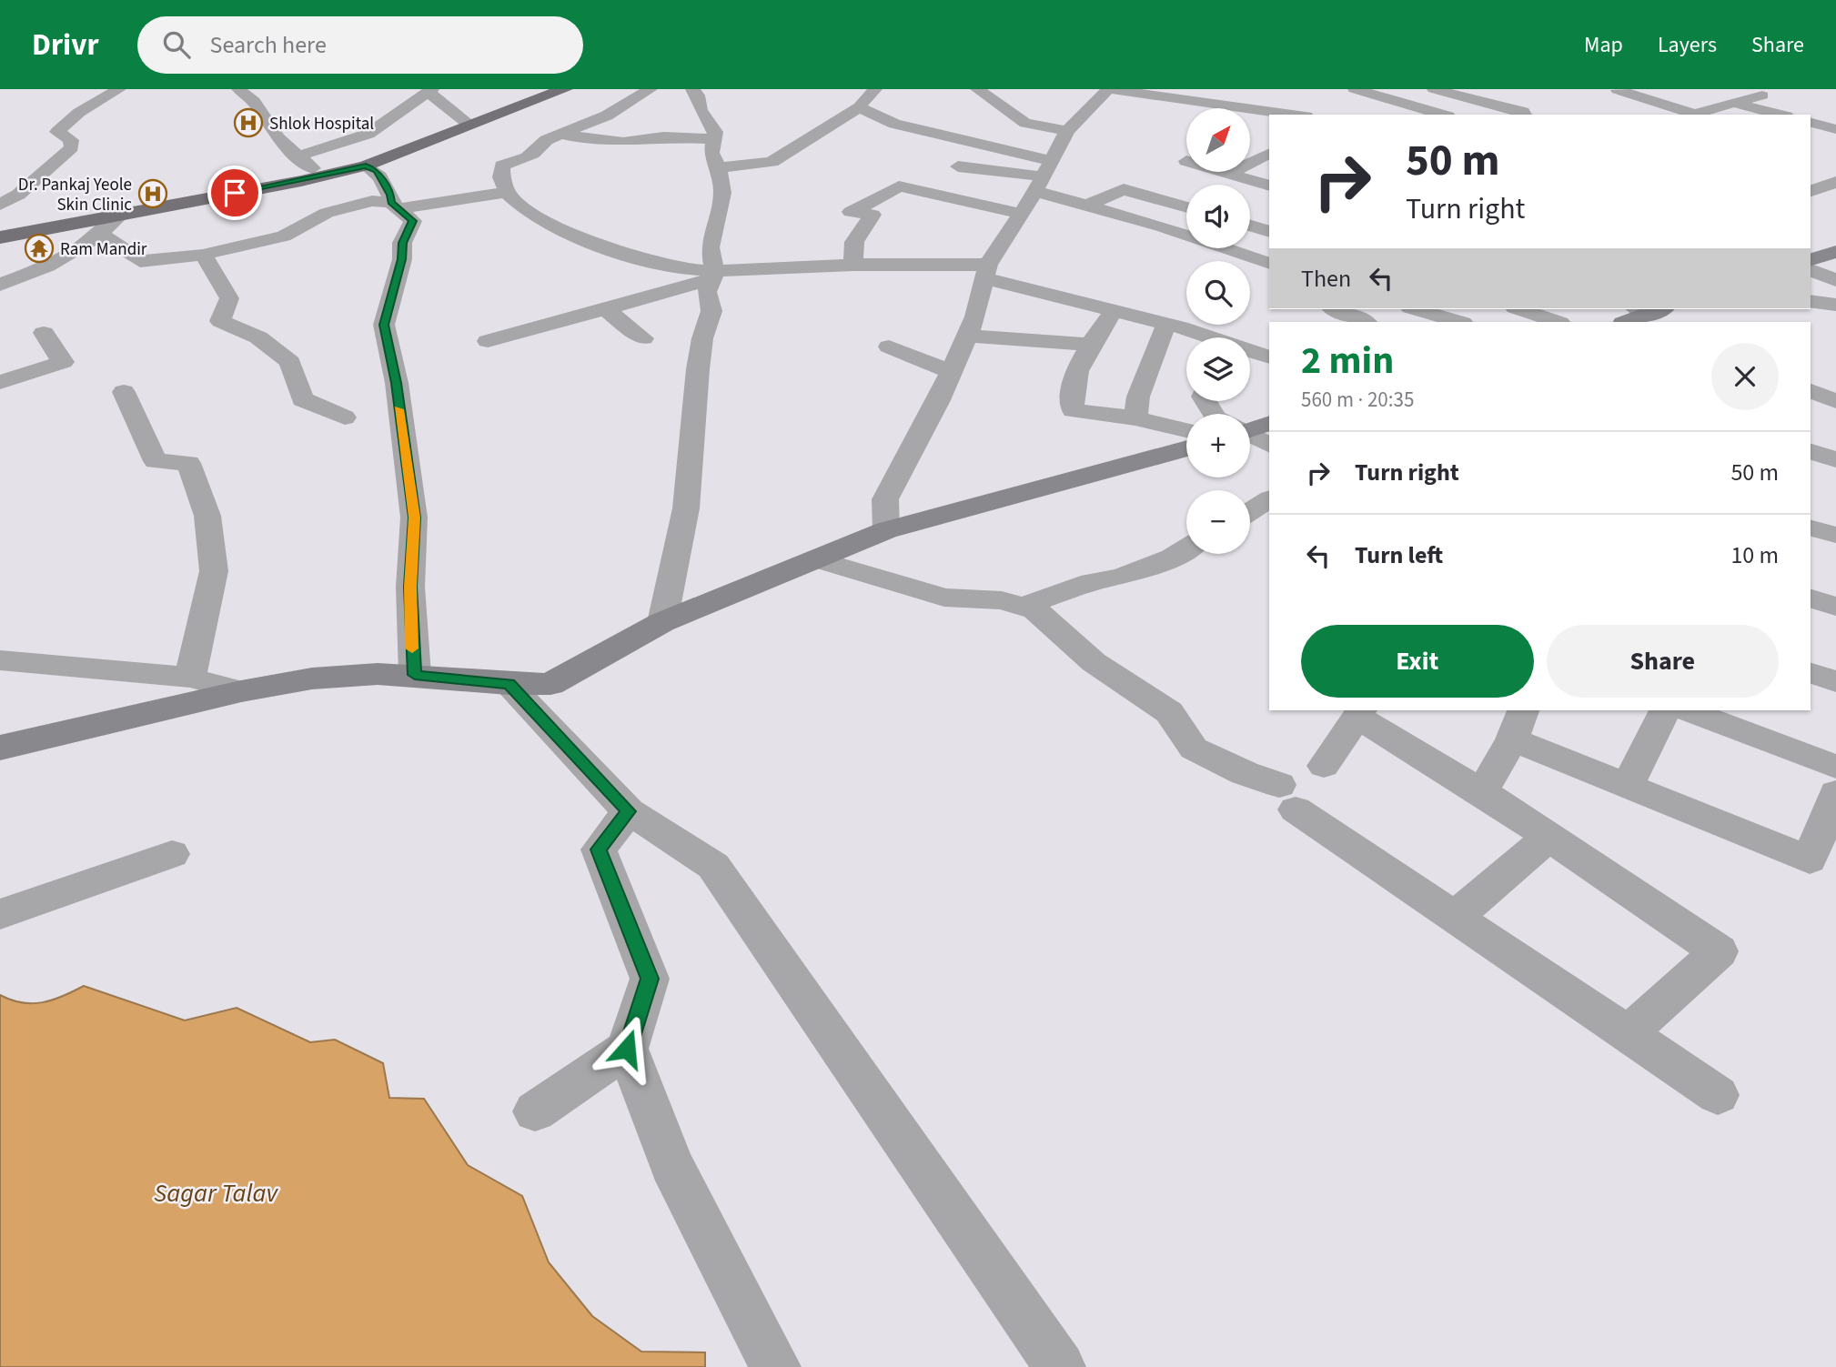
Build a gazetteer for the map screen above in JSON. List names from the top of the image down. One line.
{"water":["Sagar Talav"],"places":{"hospital":["Shlok Hospital","Dr. Pankaj Yeole Skin Clinic"],"temple":["Ram Mandir"]},"north":"top right","page":{"header":"Drivr","search":"Search here","nav":["Map","Layers","Share"],"map_buttons":["+","−"],"turn":["50 m","Turn right"],"then":"Then","heading":["2 min","560 m · 20:35"],"list":[{"name":"Turn right","value":"50 m"},{"name":"Turn left","value":"10 m"}],"buttons":["Exit","Share"]}}
